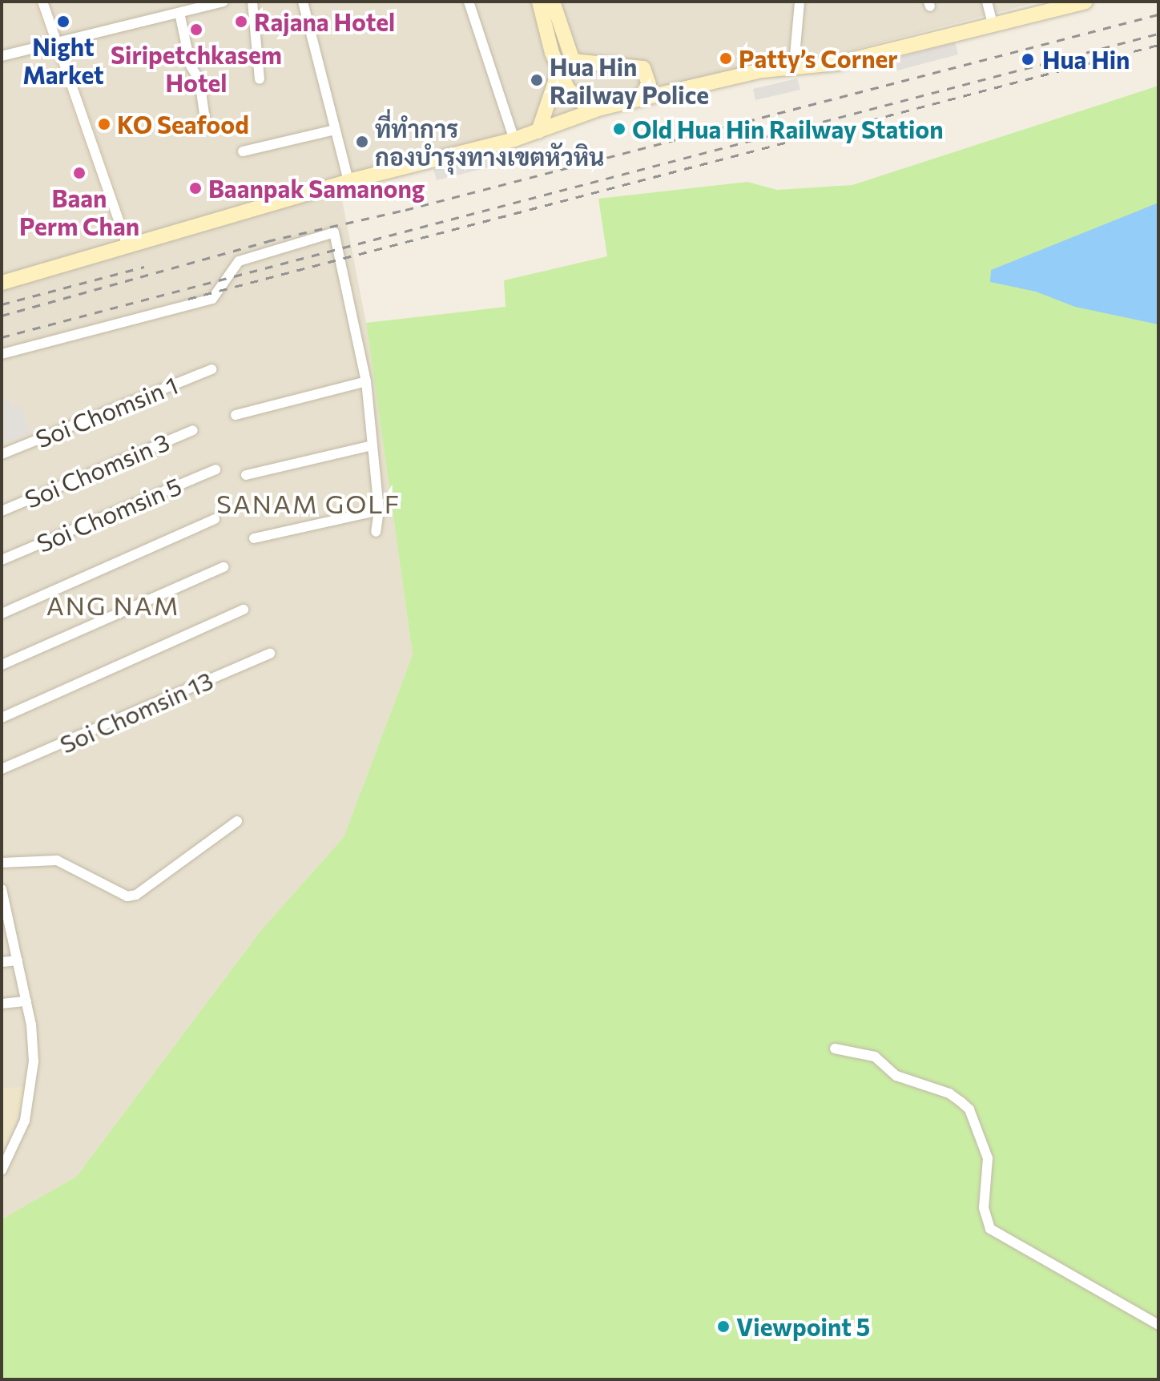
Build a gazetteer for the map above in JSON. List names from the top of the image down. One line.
{"streets":{"street":["Soi Chomsin 1","Soi Chomsin 3","Soi Chomsin 5","Soi Chomsin 13"]},"districts":["SANAM GOLF","ANG NAM"],"places":["Night Market","Rajana Hotel","Siripetchkasem Hotel","Patty’s Corner","Hua Hin","Hua Hin Railway Police","KO Seafood","Old Hua Hin Railway Station","ที่ทำการ กองบำรุงทางเขตหัวหิน","Baan Perm Chan","Baanpak Samanong","Viewpoint 5"]}
